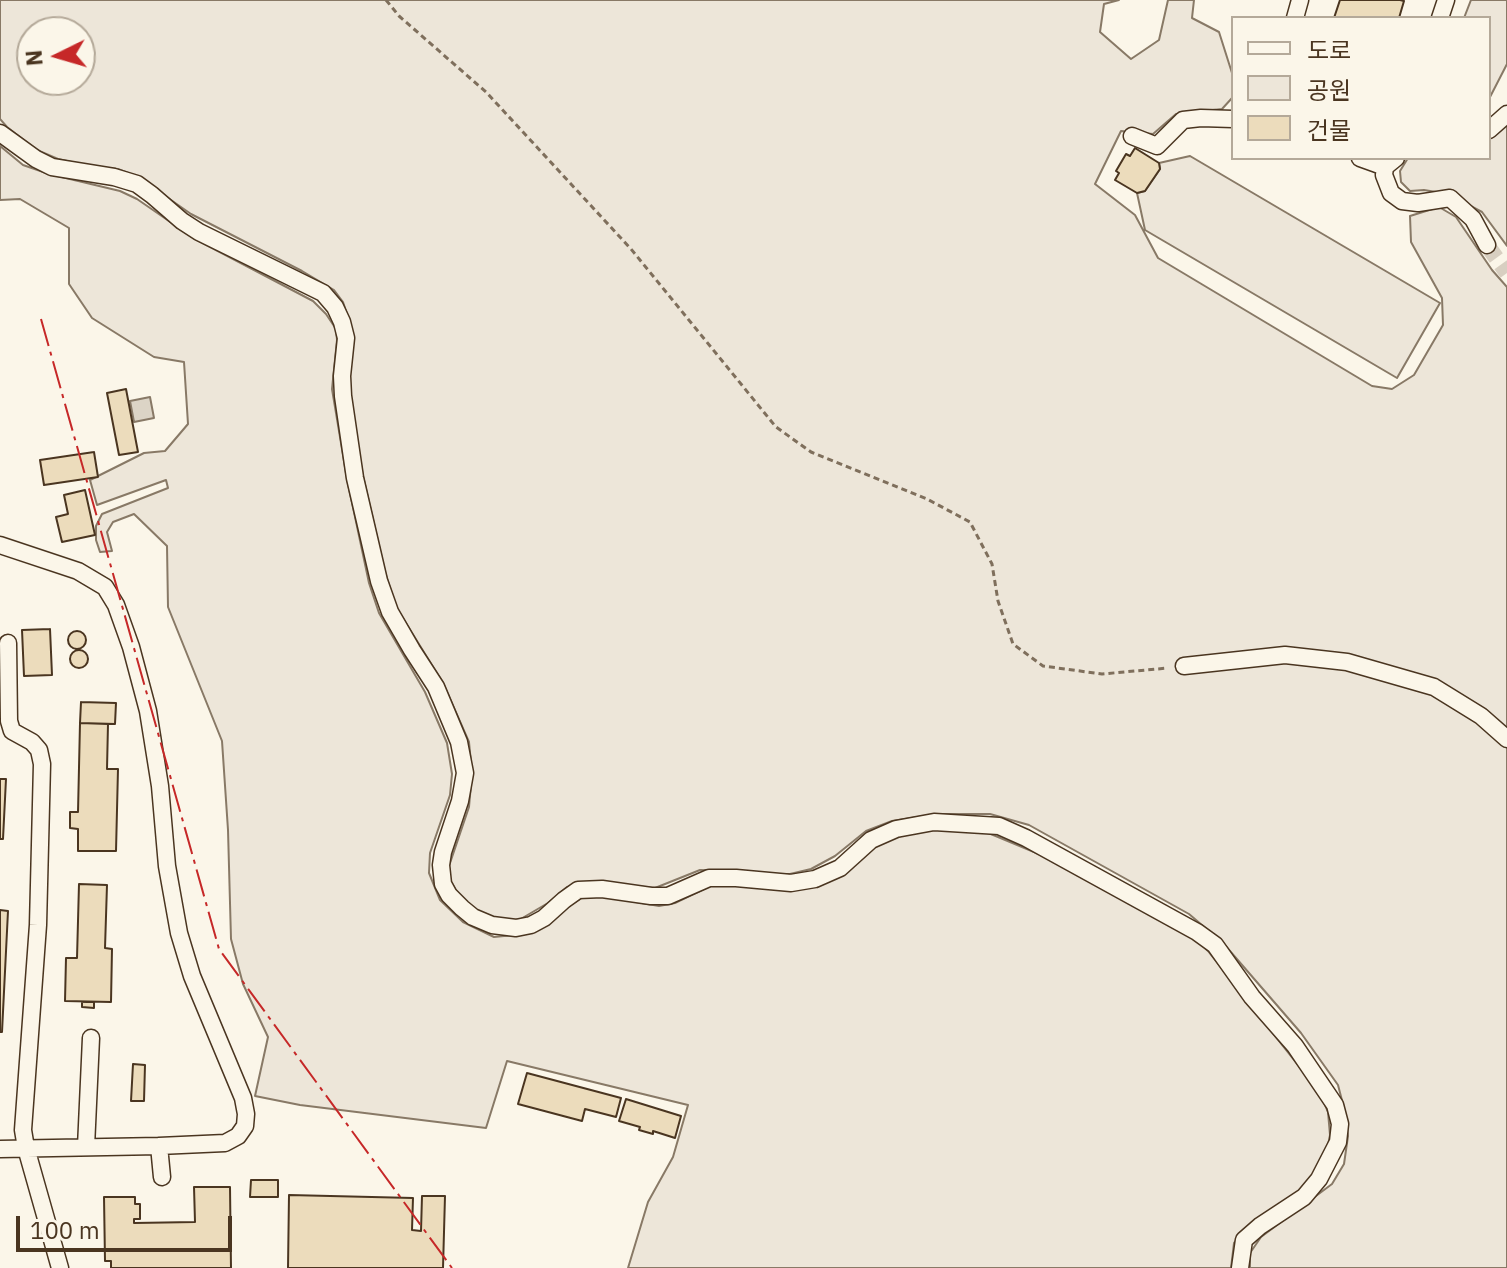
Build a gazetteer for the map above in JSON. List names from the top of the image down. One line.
{"legend":["도로","공원","건물"],"scale_bar":"100 m","north":"left"}
